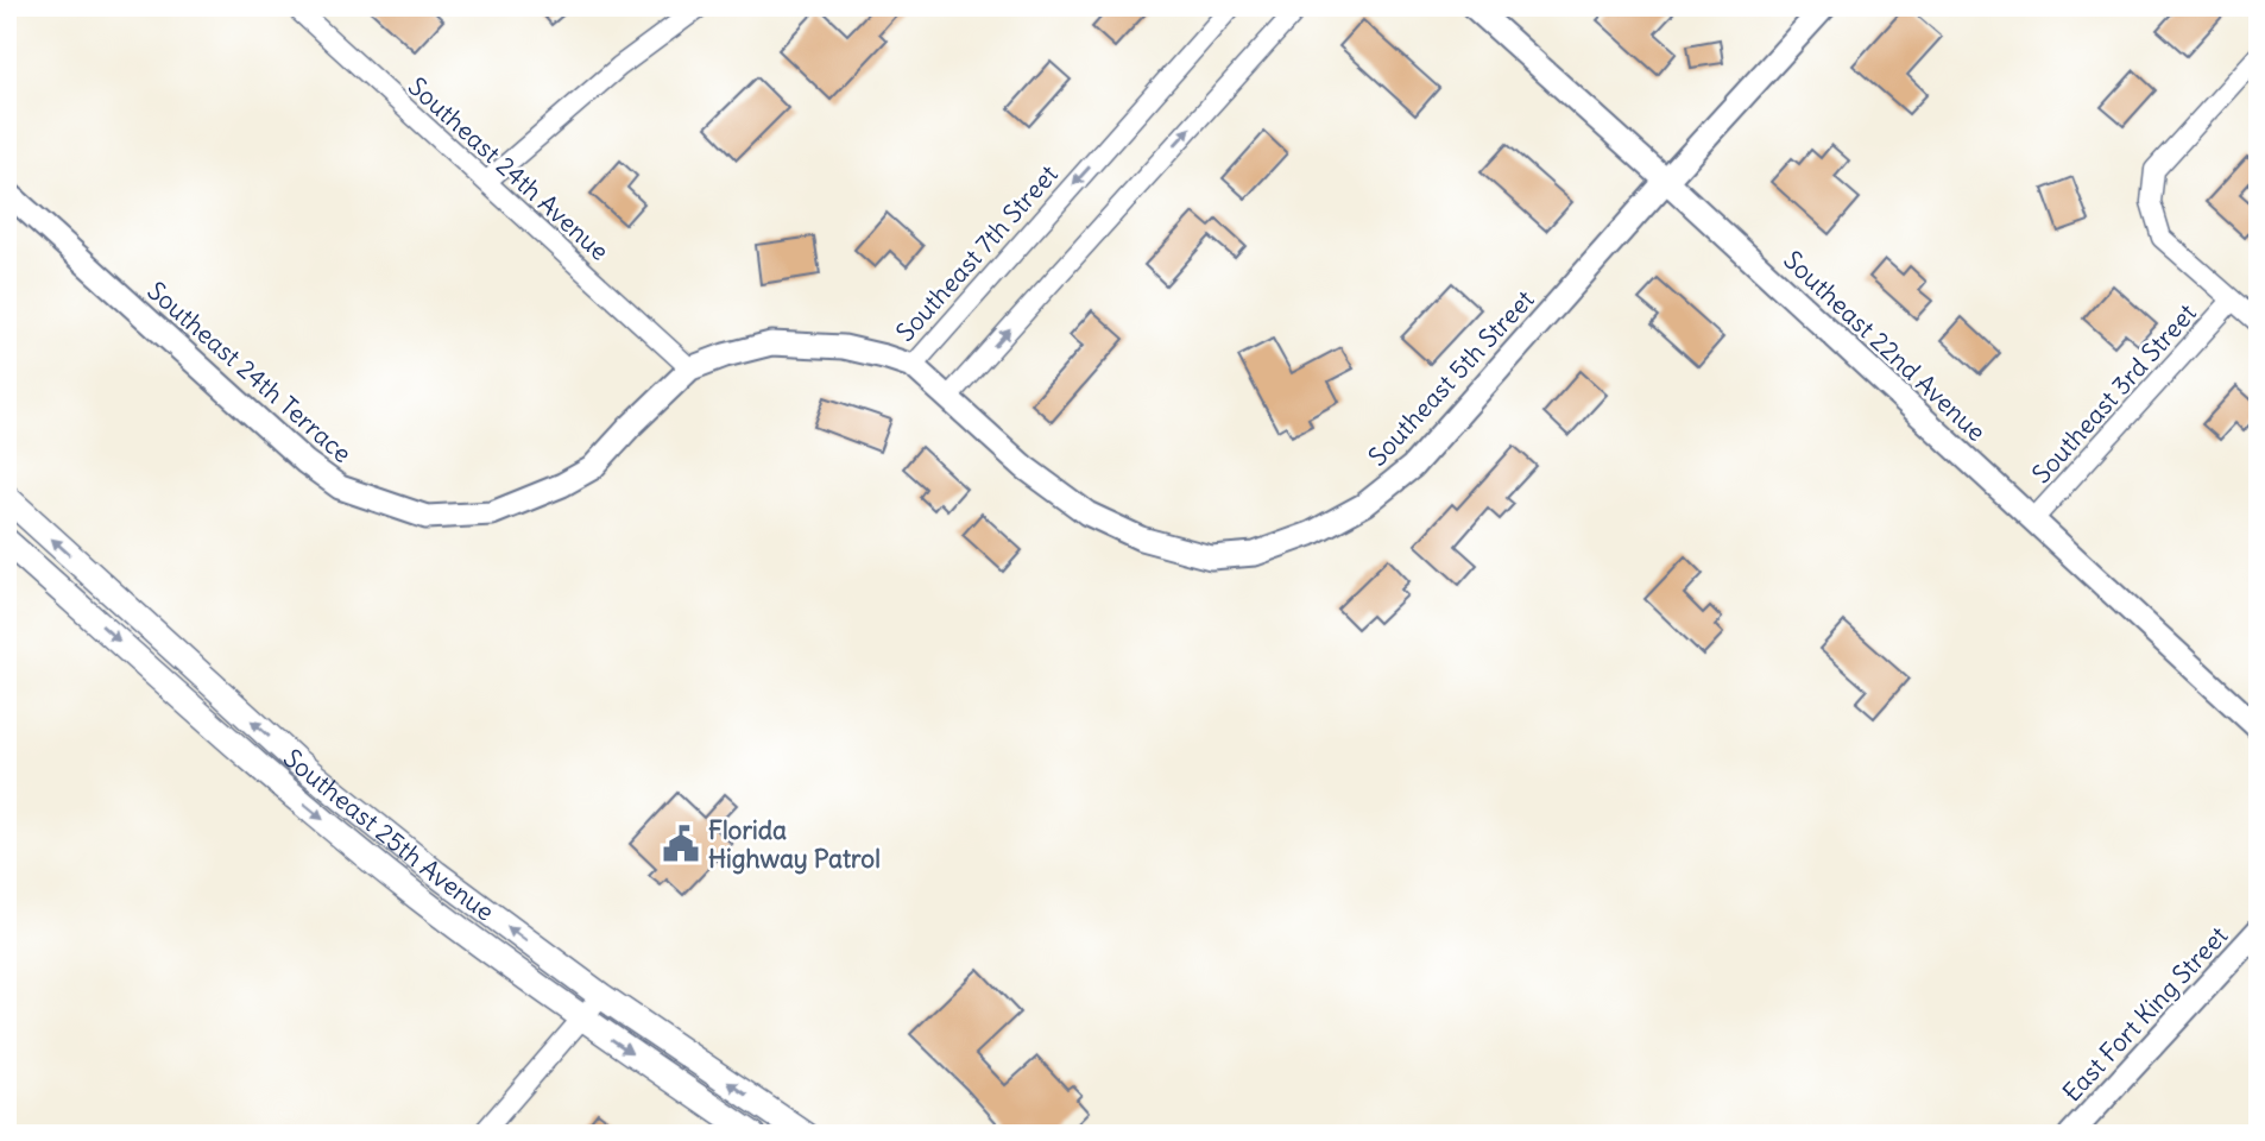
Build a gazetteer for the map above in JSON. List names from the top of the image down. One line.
{"streets":{"main road":["Southeast 25th Avenue"],"street":["Southeast 24th Avenue","Southeast 7th Street","Southeast 22nd Avenue","Southeast 24th Terrace","Southeast 5th Street","Southeast 3rd Street","East Fort King Street"]},"crossings":[["Southeast 24th Avenue","Southeast 7th Street"],["Southeast 7th Street","Southeast 24th Terrace"],["Southeast 7th Street","Southeast 5th Street"],["Southeast 22nd Avenue","Southeast 5th Street"],["Southeast 22nd Avenue","Southeast 3rd Street"]],"places":{"public building":["Florida Highway Patrol"]}}
